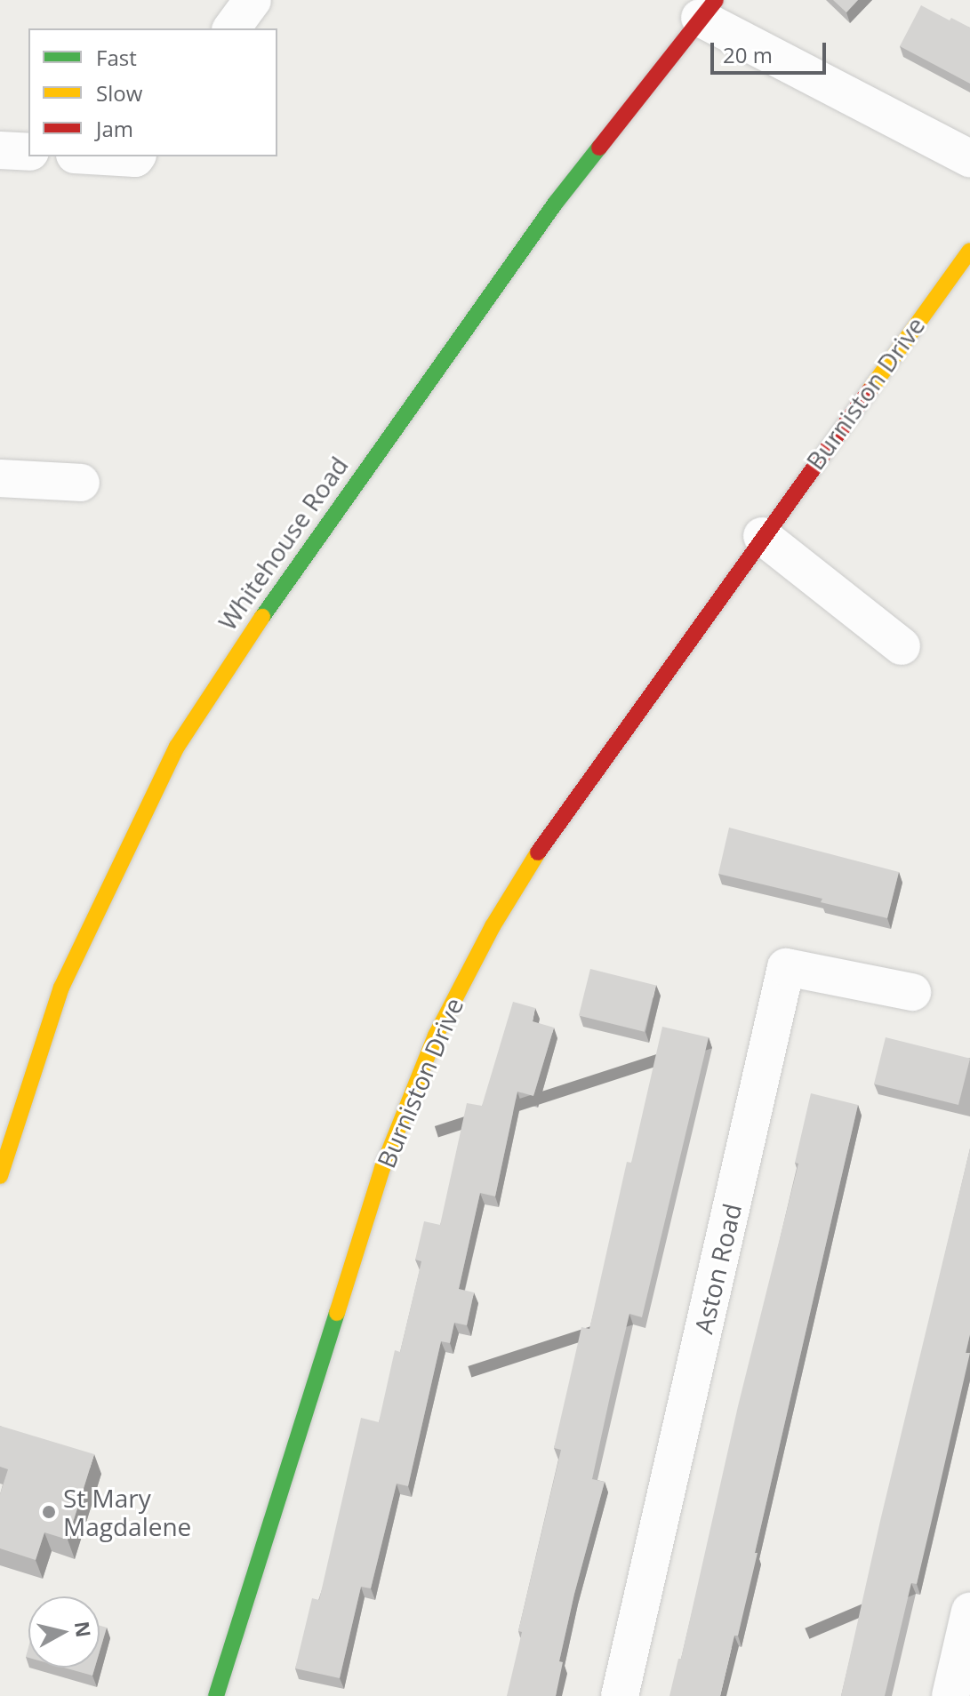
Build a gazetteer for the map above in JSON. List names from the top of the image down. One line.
{"streets":{"street":["Burniston Drive","Whitehouse Road","Aston Road"]},"places":["St Mary Magdalene"],"legend":["Fast","Slow","Jam"],"scale_bar":"20 m","north":"right"}
